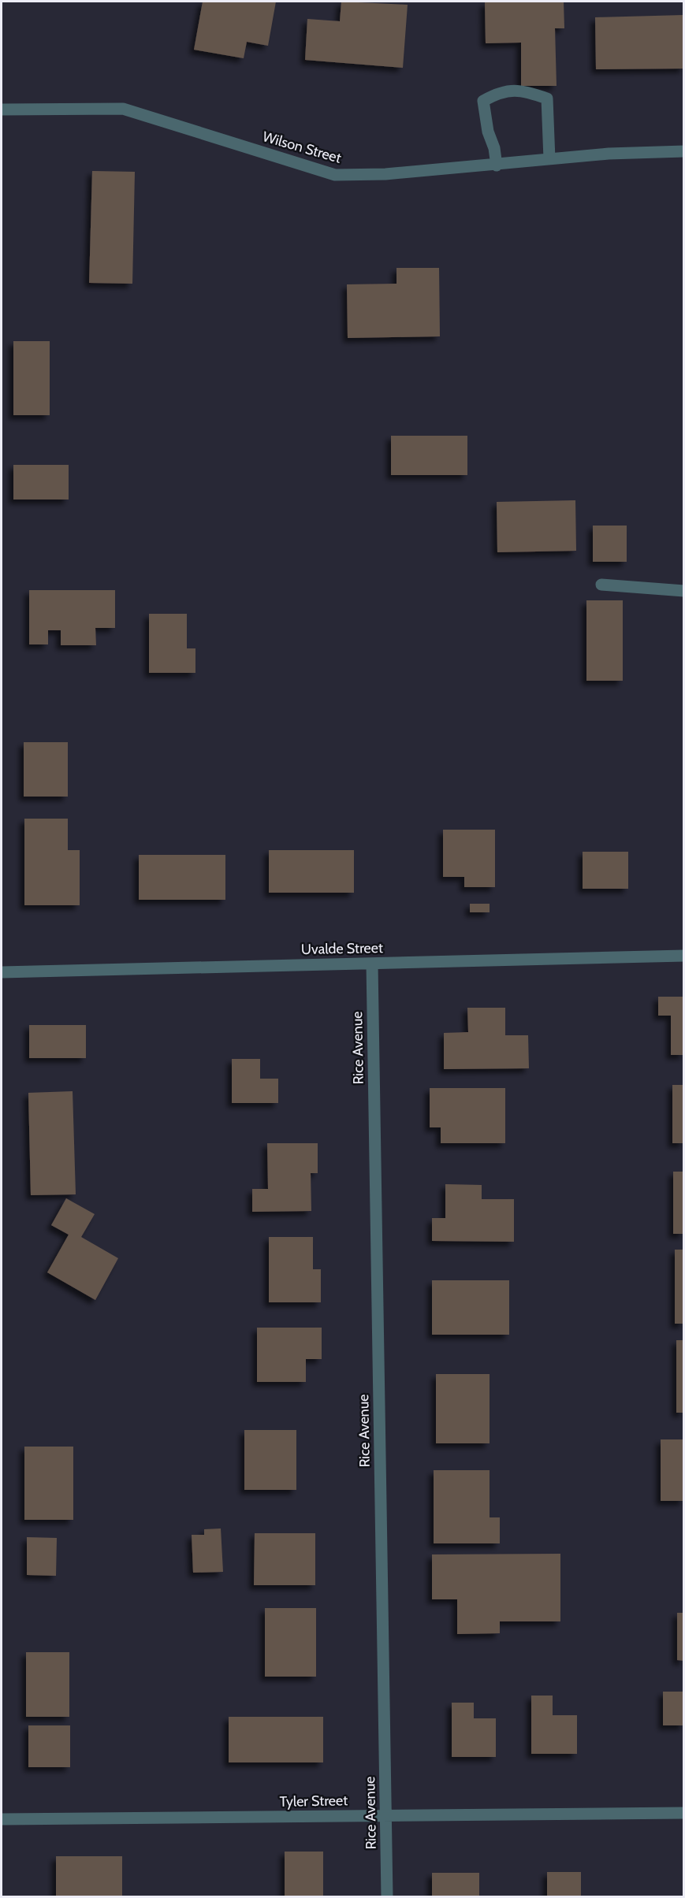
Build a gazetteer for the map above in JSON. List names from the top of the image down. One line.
{"streets":{"street":["Wilson Street","Uvalde Street","Rice Avenue","Tyler Street"]},"crossings":[["Uvalde Street","Rice Avenue"],["Rice Avenue","Tyler Street"]]}
